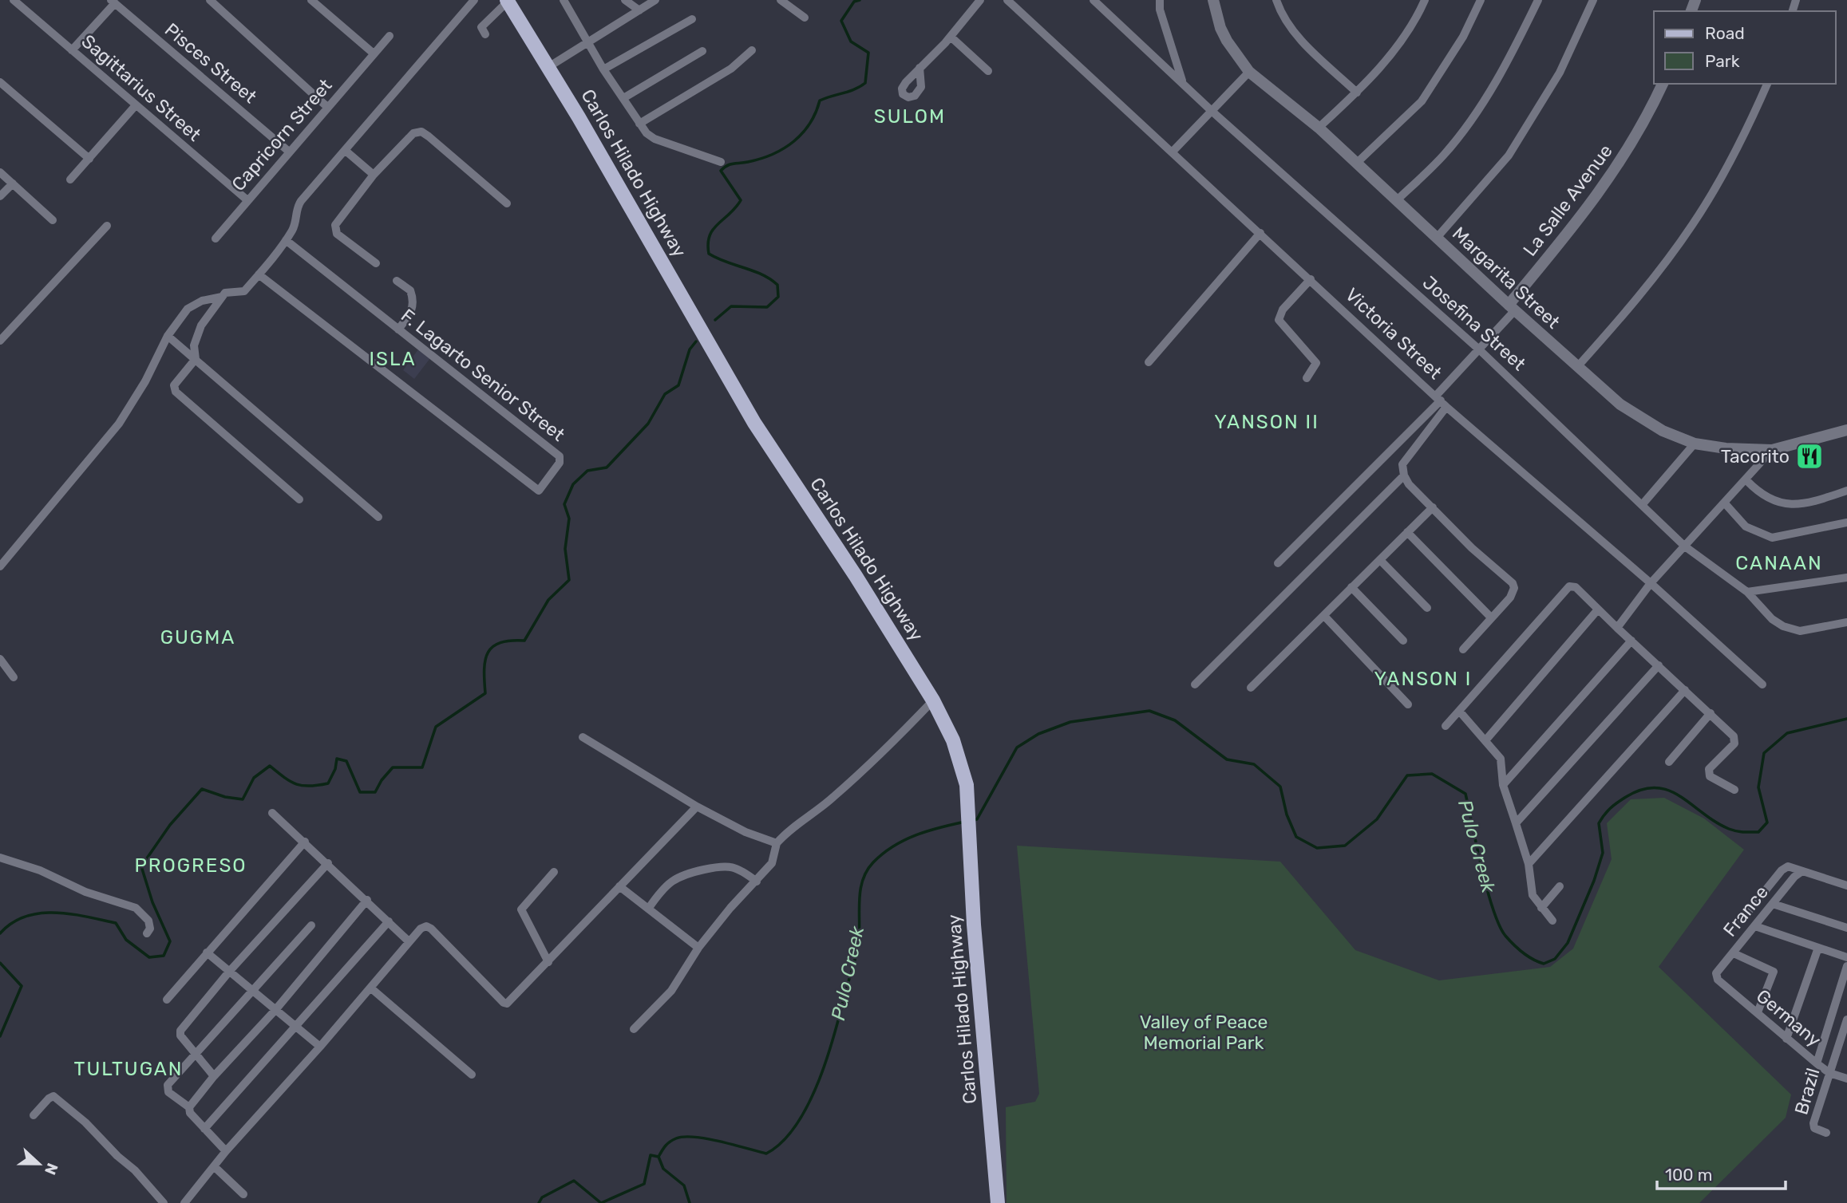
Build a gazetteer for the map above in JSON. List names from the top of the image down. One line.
{"streets":{"main road":["Carlos Hilado Highway"],"street":["Pisces Street","Sagittarius Street","Capricorn Street","La Salle Avenue","Margarita Street","Josefina Street","Victoria Street","F. Lagarto Senior Street","France","Germany","Brazil"]},"crossings":[["Pisces Street","Capricorn Street"],["Sagittarius Street","Capricorn Street"],["La Salle Avenue","Margarita Street"],["France","Germany"],["Germany","Brazil"]],"districts":["SULOM","ISLA","YANSON II","CANAAN","GUGMA","YANSON I","PROGRESO","TULTUGAN"],"water":["Pulo Creek"],"parks":["Valley of Peace Memorial Park"],"places":{"restaurant":["Tacorito"]},"legend":["Road","Park"],"scale_bar":"100 m","north":"right"}
